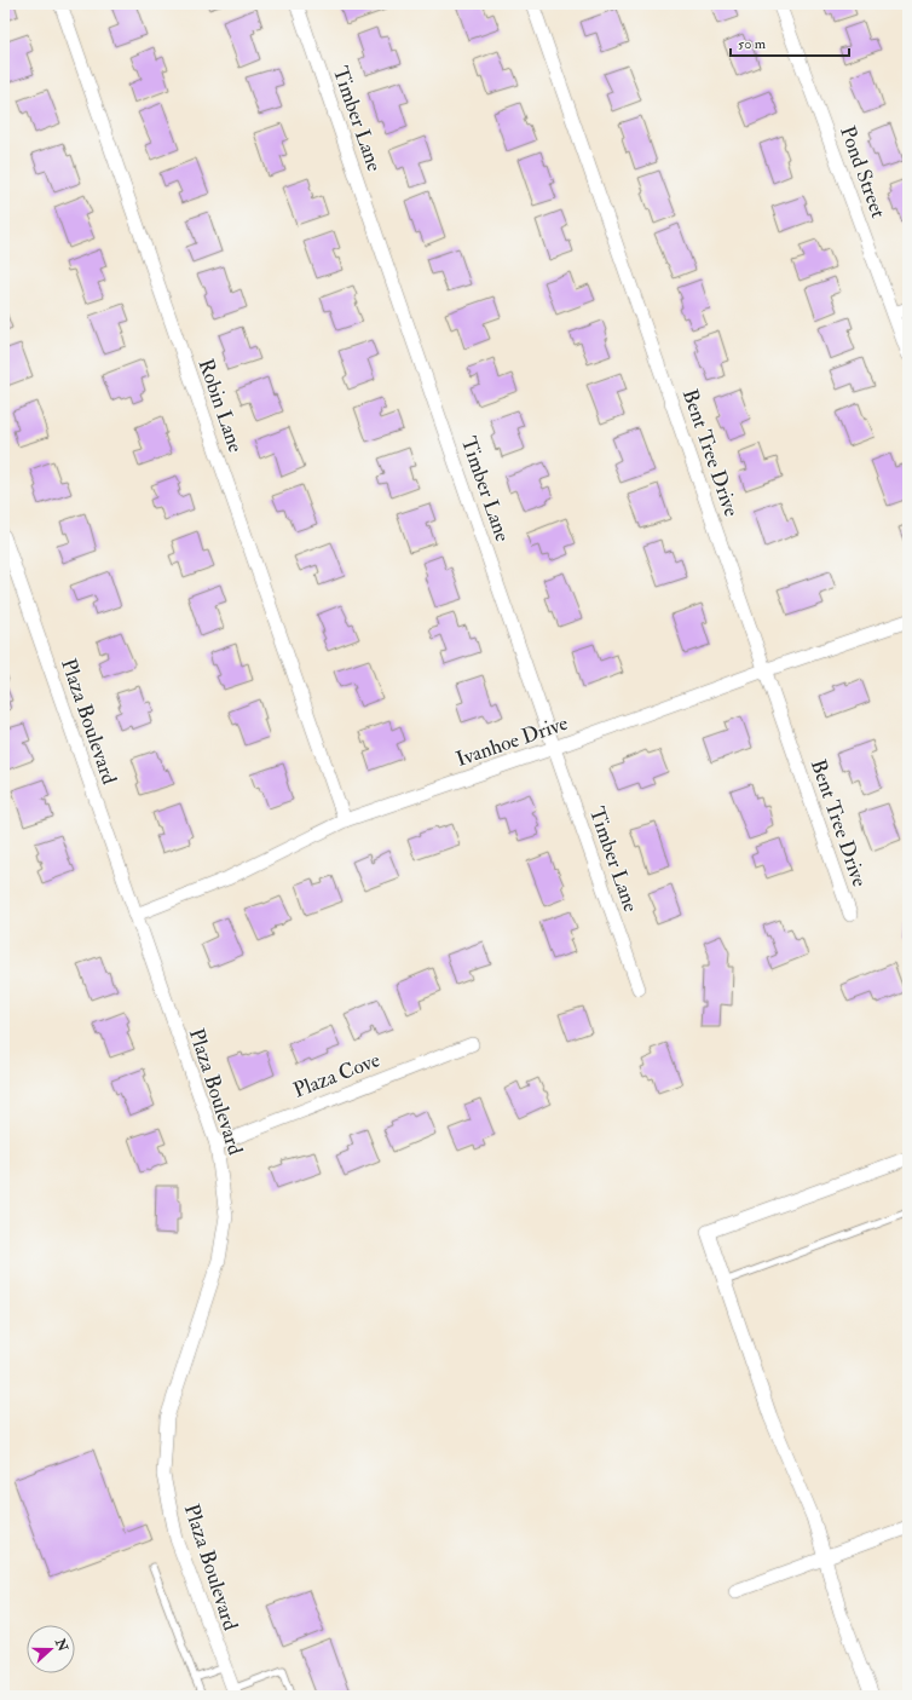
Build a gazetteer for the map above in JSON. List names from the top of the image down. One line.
{"streets":{"street":["Timber Lane","Pond Street","Robin Lane","Bent Tree Drive","Plaza Boulevard","Ivanhoe Drive","Plaza Cove"]},"crossings":[["Timber Lane","Ivanhoe Drive"],["Robin Lane","Ivanhoe Drive"],["Bent Tree Drive","Ivanhoe Drive"],["Plaza Boulevard","Ivanhoe Drive"],["Plaza Boulevard","Plaza Cove"]],"scale_bar":"50 m","north":"right"}
